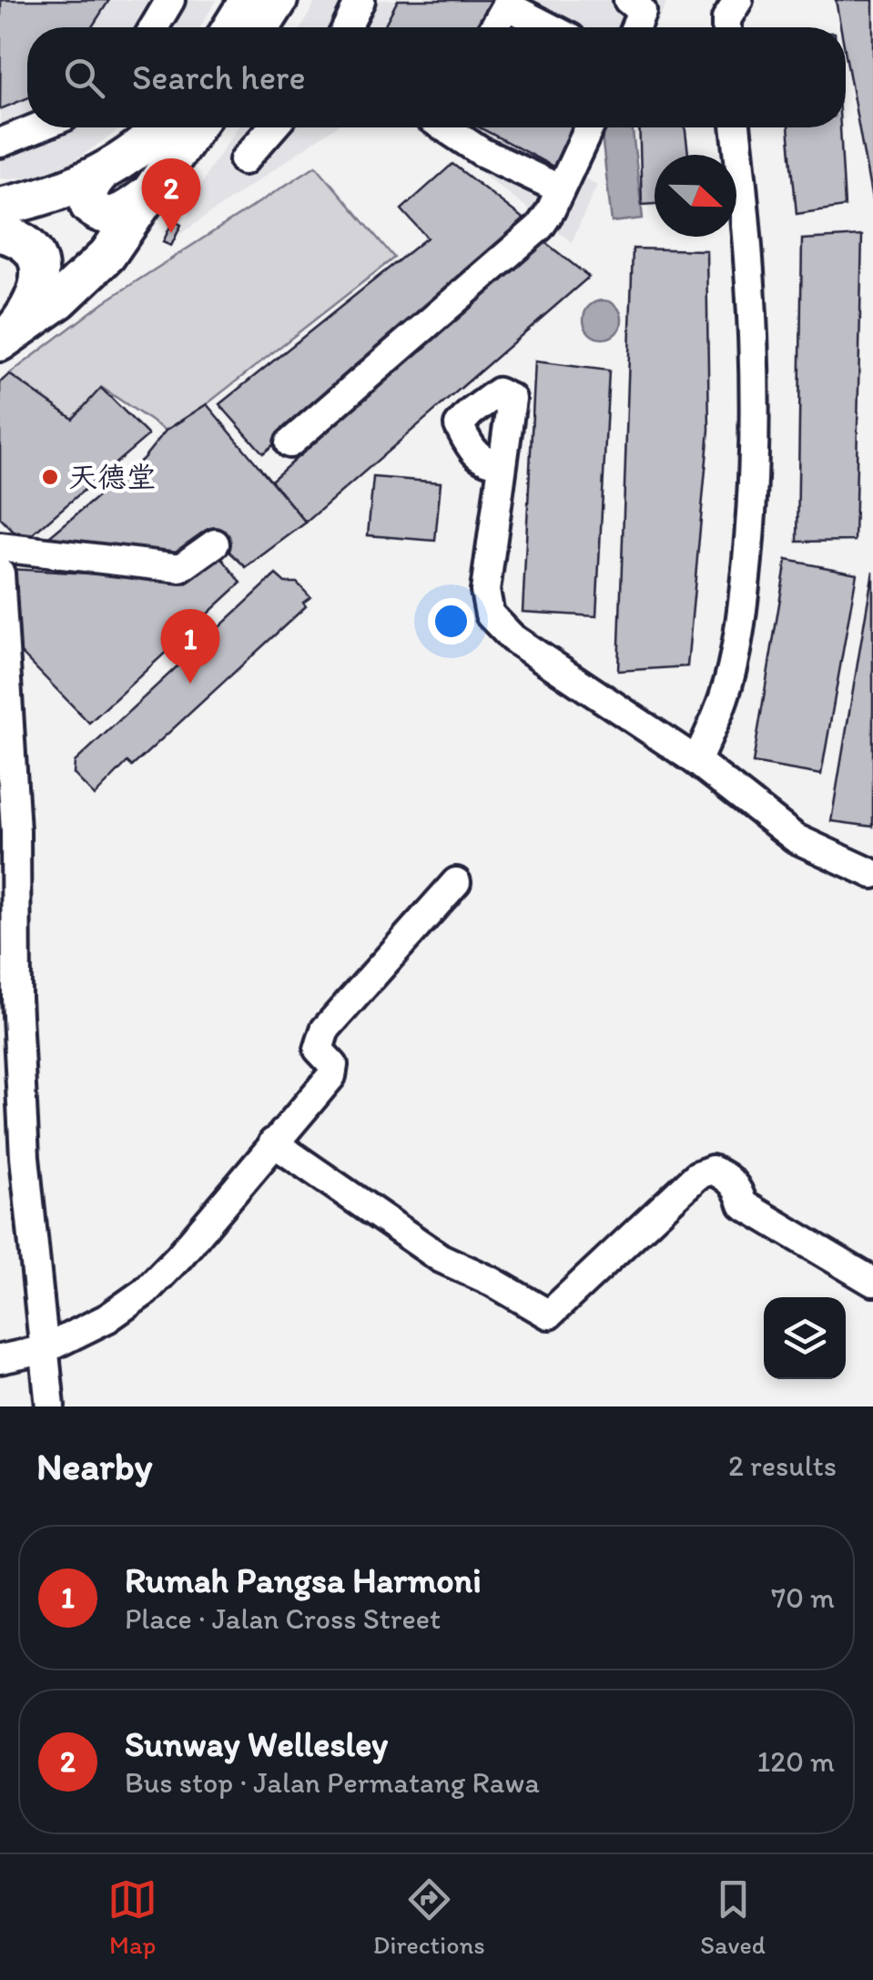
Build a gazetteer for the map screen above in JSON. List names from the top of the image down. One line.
{"places":["天德堂"],"north":"right","page":{"search":"Search here","pins":["2","1"],"heading":["Nearby","2 results"],"list":[{"mark":"1","name":"Rumah Pangsa Harmoni","note":"Place · Jalan Cross Street","value":"70 m"},{"mark":"2","name":"Sunway Wellesley","note":"Bus stop · Jalan Permatang Rawa","value":"120 m"}],"nav":["Map","Directions","Saved"]}}
